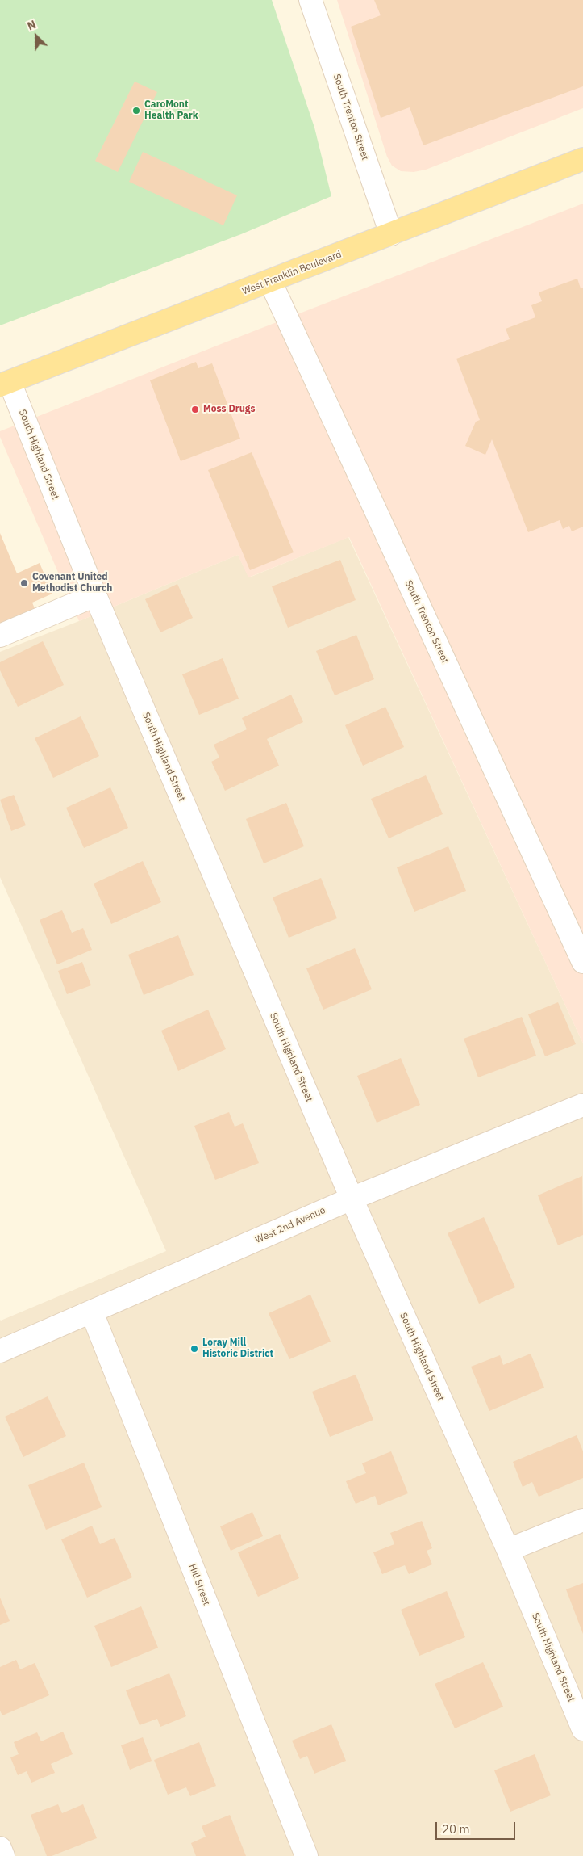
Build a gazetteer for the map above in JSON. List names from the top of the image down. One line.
{"streets":{"main road":["West Franklin Boulevard"],"street":["South Trenton Street","South Highland Street","West 2nd Avenue","Hill Street"]},"crossings":[["South Trenton Street","West Franklin Boulevard"],["West Franklin Boulevard","South Highland Street"],["South Highland Street","West 2nd Avenue"],["West 2nd Avenue","Hill Street"]],"places":["CaroMont Health Park","Moss Drugs","Covenant United Methodist Church","Loray Mill Historic District"],"scale_bar":"20 m","north":"top left"}
